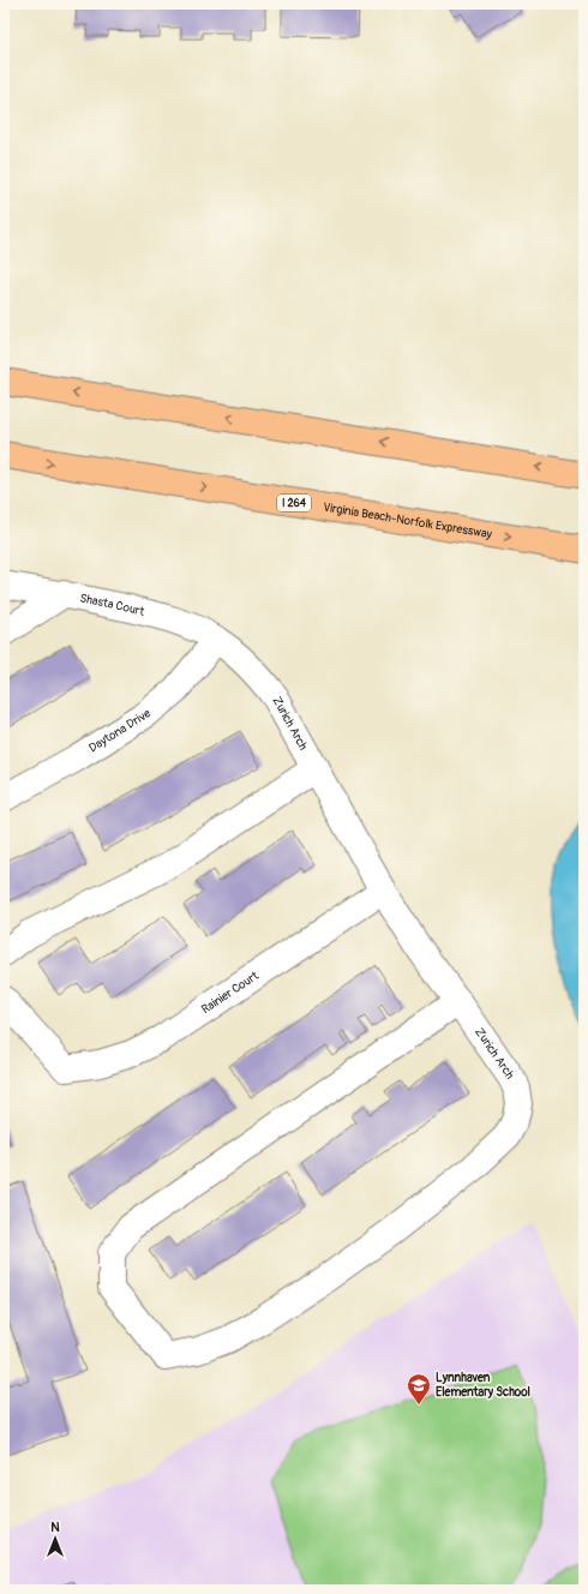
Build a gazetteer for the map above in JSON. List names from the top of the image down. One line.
{"streets":{"highway":["I 264","Virginia Beach-Norfolk Expressway"],"street":["Shasta Court","Zurich Arch","Daytona Drive","Rainier Court"]},"crossings":[["Shasta Court","Zurich Arch"],["Shasta Court","Daytona Drive"],["Zurich Arch","Daytona Drive"],["Zurich Arch","Rainier Court"]],"places":{"school or university":["Lynnhaven Elementary School"]},"north":"top"}
